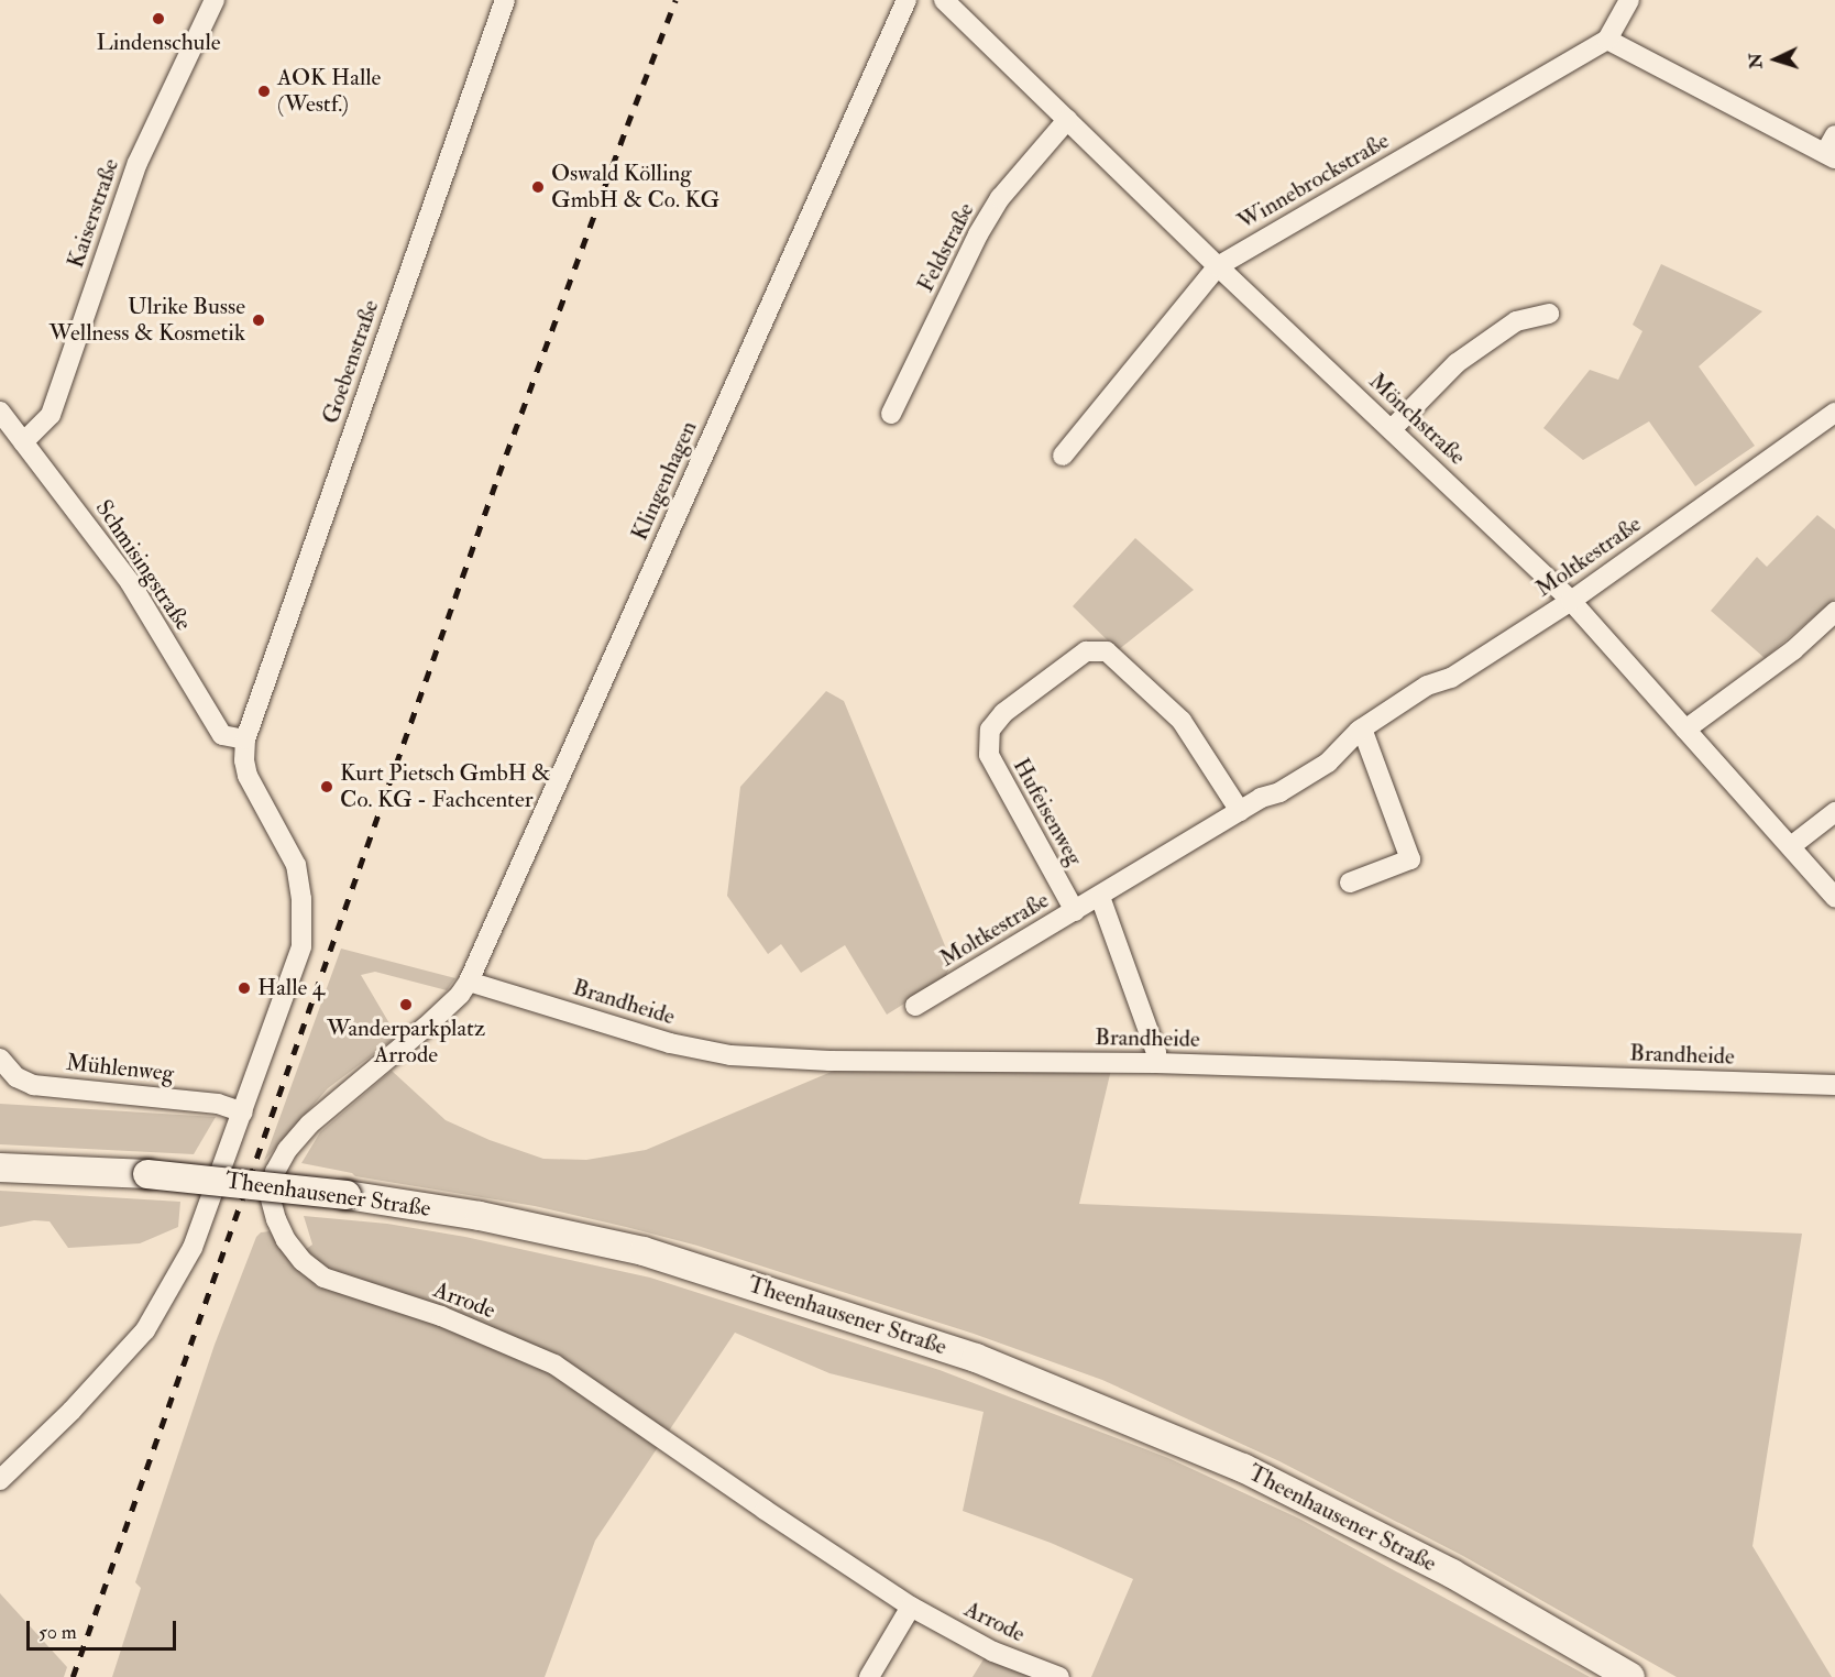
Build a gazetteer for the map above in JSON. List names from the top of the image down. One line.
{"streets":{"main road":["Theenhausener Straße"],"street":["Winnebrockstraße","Kaiserstraße","Feldstraße","Goebenstraße","Mönchstraße","Klingenhagen","Moltkestraße","Schmisingstraße","Hufeisenweg","Brandheide","Mühlenweg","Arrode"]},"crossings":[["Winnebrockstraße","Mönchstraße"],["Kaiserstraße","Schmisingstraße"],["Feldstraße","Mönchstraße"],["Goebenstraße","Schmisingstraße"],["Mönchstraße","Moltkestraße"],["Klingenhagen","Brandheide"],["Klingenhagen","Arrode"],["Moltkestraße","Hufeisenweg"],["Brandheide","Arrode"]],"places":["Lindenschule","AOK Halle (Westf.)","Oswald Kölling GmbH & Co. KG","Ulrike Busse Wellness & Kosmetik","Kurt Pietsch GmbH & Co. KG - Fachcenter","Halle 4","Wanderparkplatz Arrode"],"scale_bar":"50 m","north":"left"}
